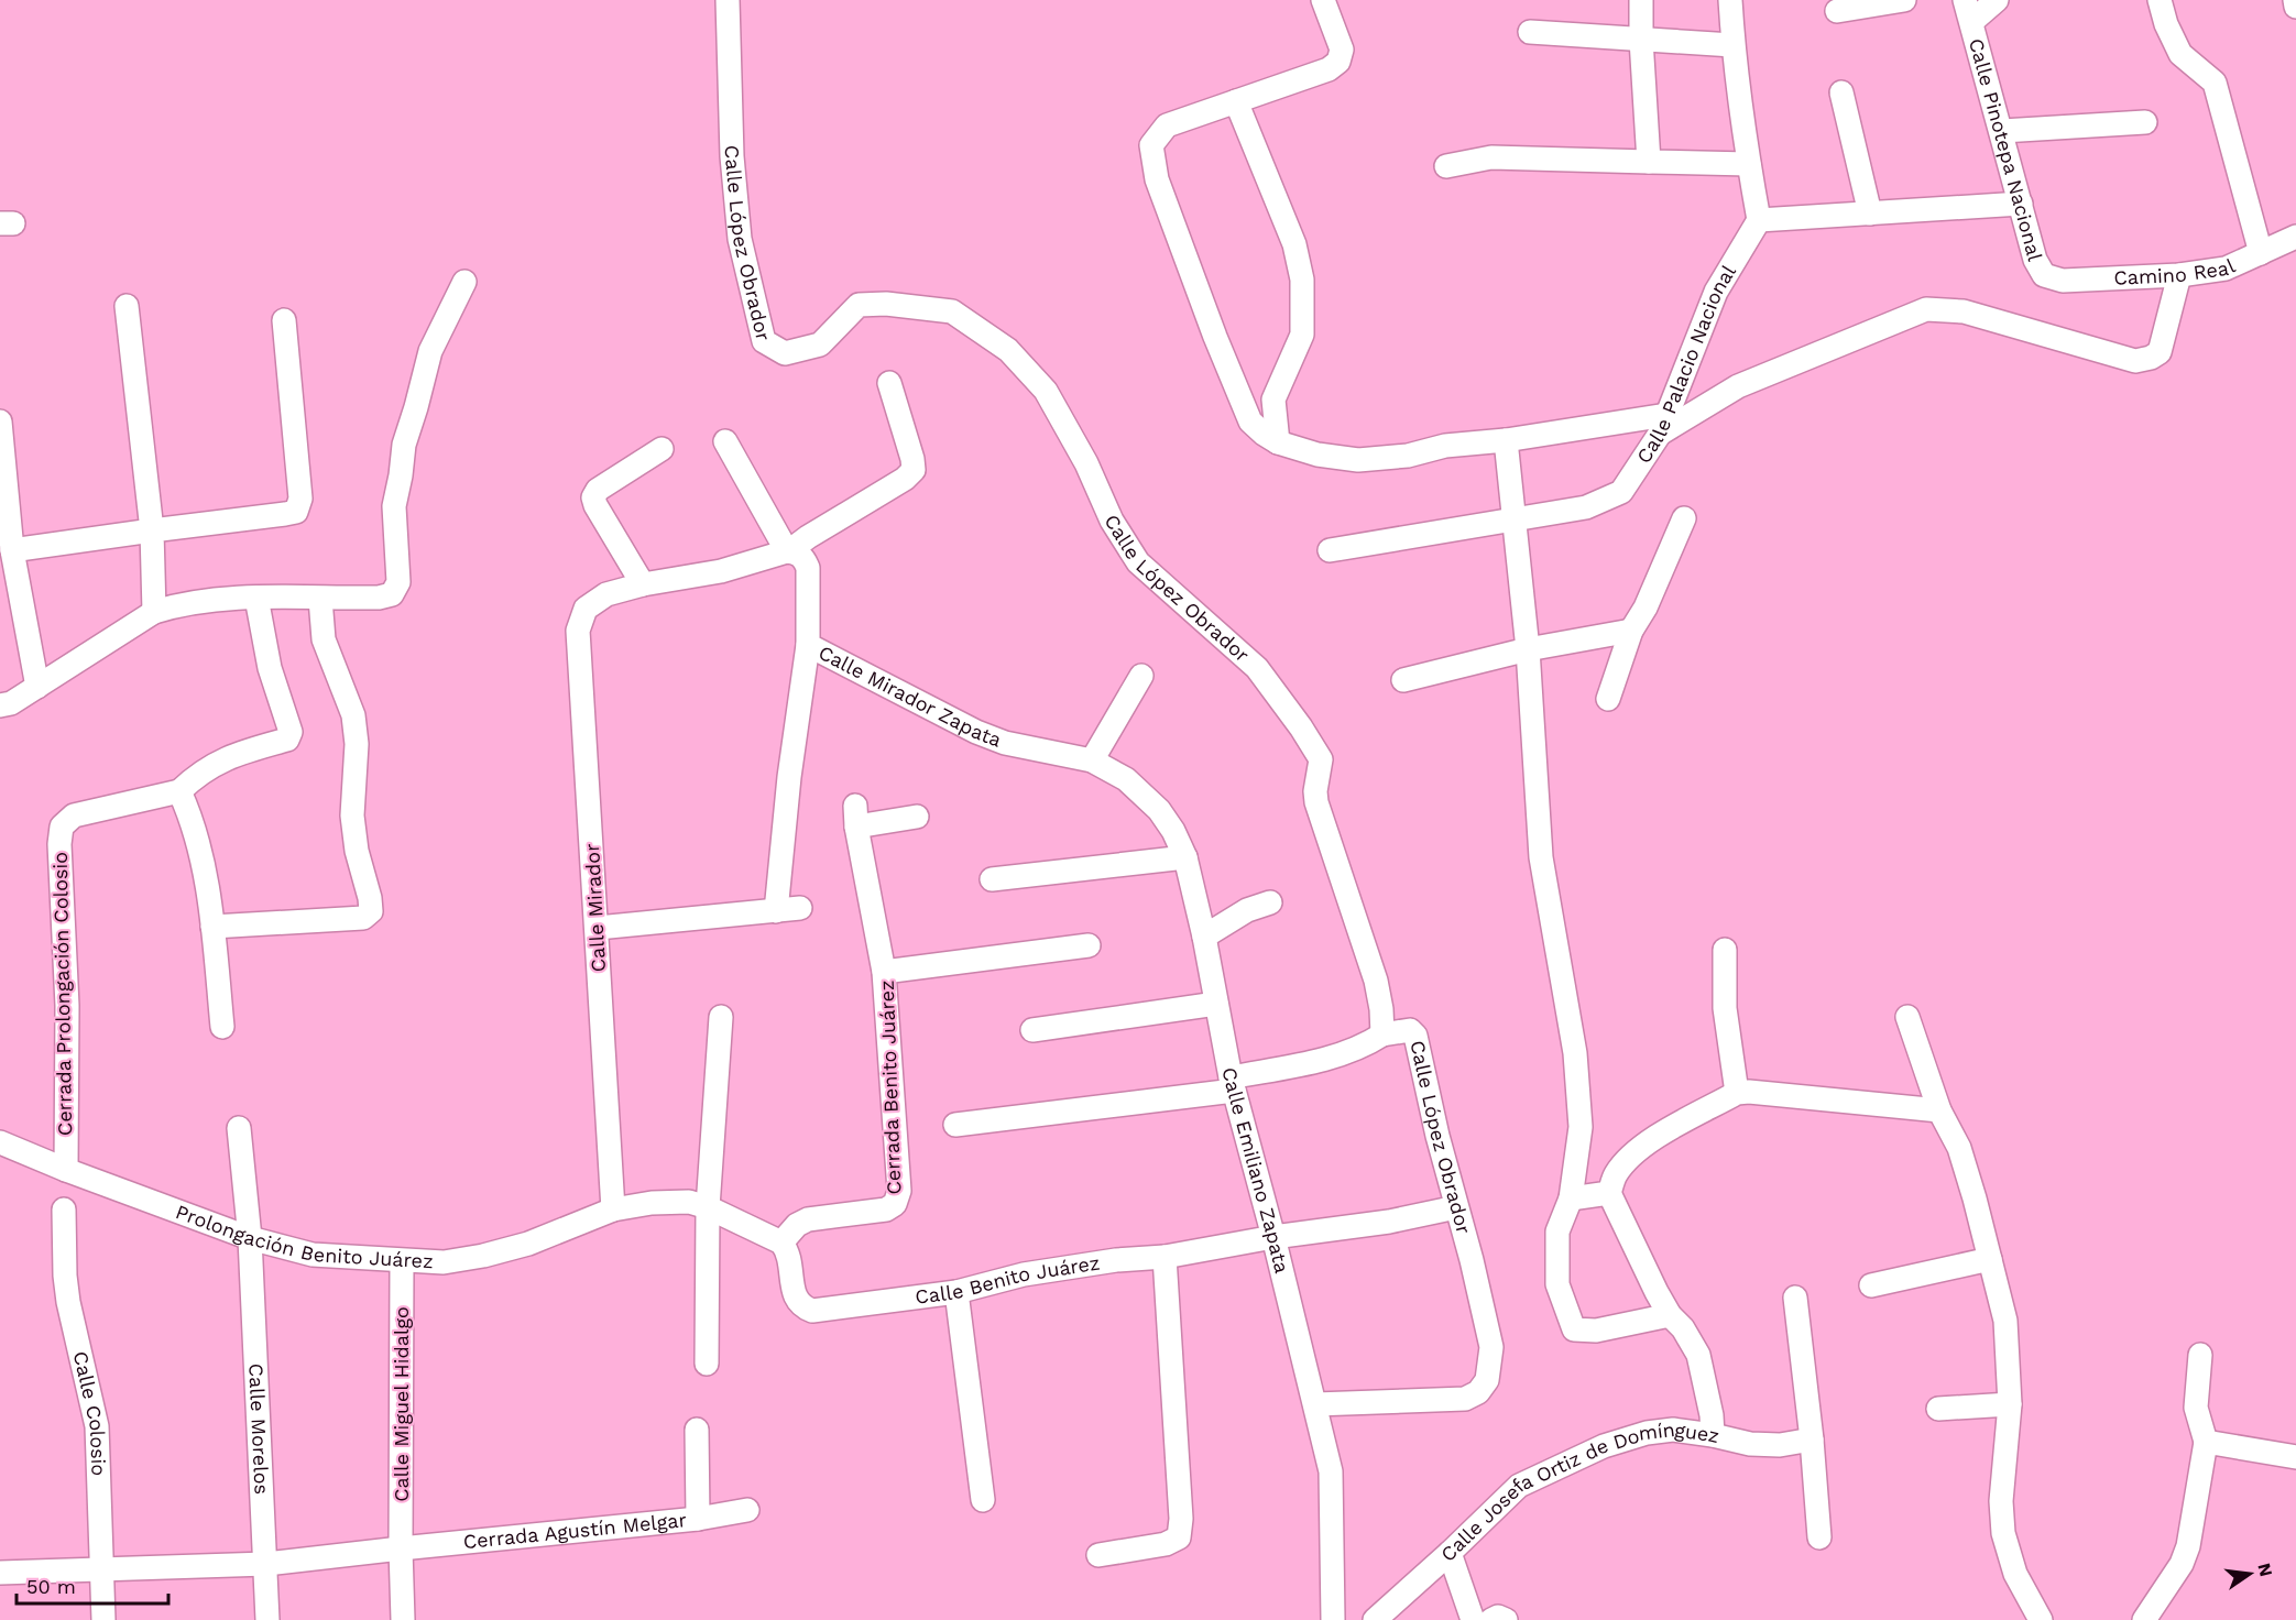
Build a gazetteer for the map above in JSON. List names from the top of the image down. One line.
{"streets":{"street":["Calle Pinotepa Nacional","Calle López Obrador","Camino Real","Calle Palacio Nacional","Calle Mirador Zapata","Calle Mirador","Cerrada Prolongación Colosio","Cerrada Benito Juárez","Calle Emiliano Zapata","Prolongación Benito Juárez","Calle Benito Juárez","Calle Miguel Hidalgo","Calle Colosio","Calle Morelos","Calle Josefa Ortiz de Domínguez","Cerrada Agustín Melgar"]},"crossings":[["Calle Pinotepa Nacional","Camino Real"],["Calle López Obrador","Calle Emiliano Zapata"],["Calle López Obrador","Calle Benito Juárez"],["Calle Mirador Zapata","Calle Emiliano Zapata"],["Calle Mirador","Prolongación Benito Juárez"],["Cerrada Prolongación Colosio","Prolongación Benito Juárez"],["Cerrada Benito Juárez","Calle Benito Juárez"],["Calle Emiliano Zapata","Calle Benito Juárez"],["Prolongación Benito Juárez","Calle Miguel Hidalgo"],["Prolongación Benito Juárez","Calle Morelos"],["Calle Miguel Hidalgo","Cerrada Agustín Melgar"],["Calle Colosio","Cerrada Agustín Melgar"],["Calle Morelos","Cerrada Agustín Melgar"]],"scale_bar":"50 m","north":"right"}
